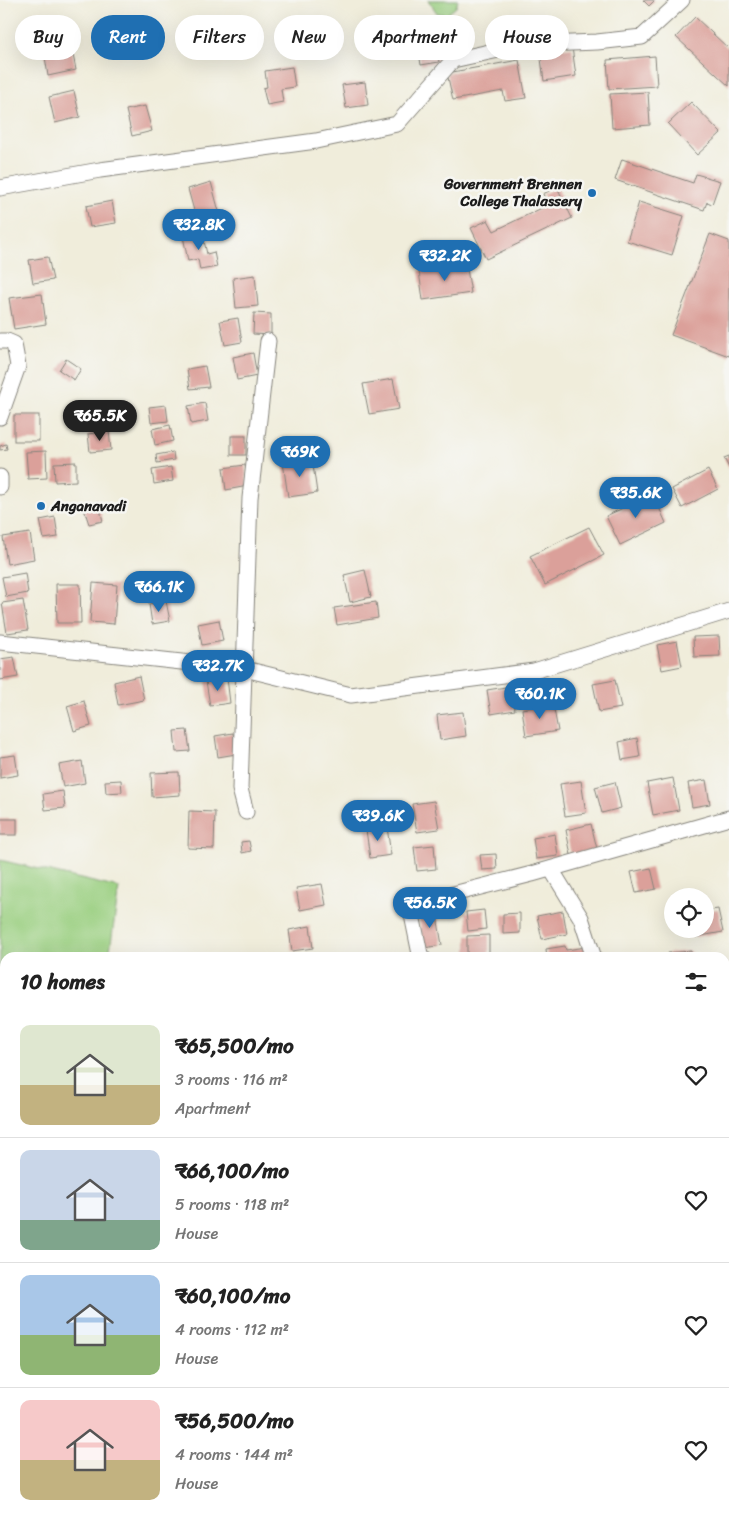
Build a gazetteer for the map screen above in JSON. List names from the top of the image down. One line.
{"places":["Government Brennen College Thalassery","Anganavadi"],"page":{"chip":["Buy","Rent","Filters","New","Apartment","House"],"price":["₹32.8K","₹32.2K","₹65.5K","₹69K","₹35.6K","₹66.1K","₹32.7K","₹60.1K","₹39.6K","₹56.5K"],"heading":"10 homes","list":[{"name":"₹65,500/mo","note":"3 rooms · 116 m² · Apartment"},{"name":"₹66,100/mo","note":"5 rooms · 118 m² · House"},{"name":"₹60,100/mo","note":"4 rooms · 112 m² · House"},{"name":"₹56,500/mo","note":"4 rooms · 144 m² · House"}]}}
